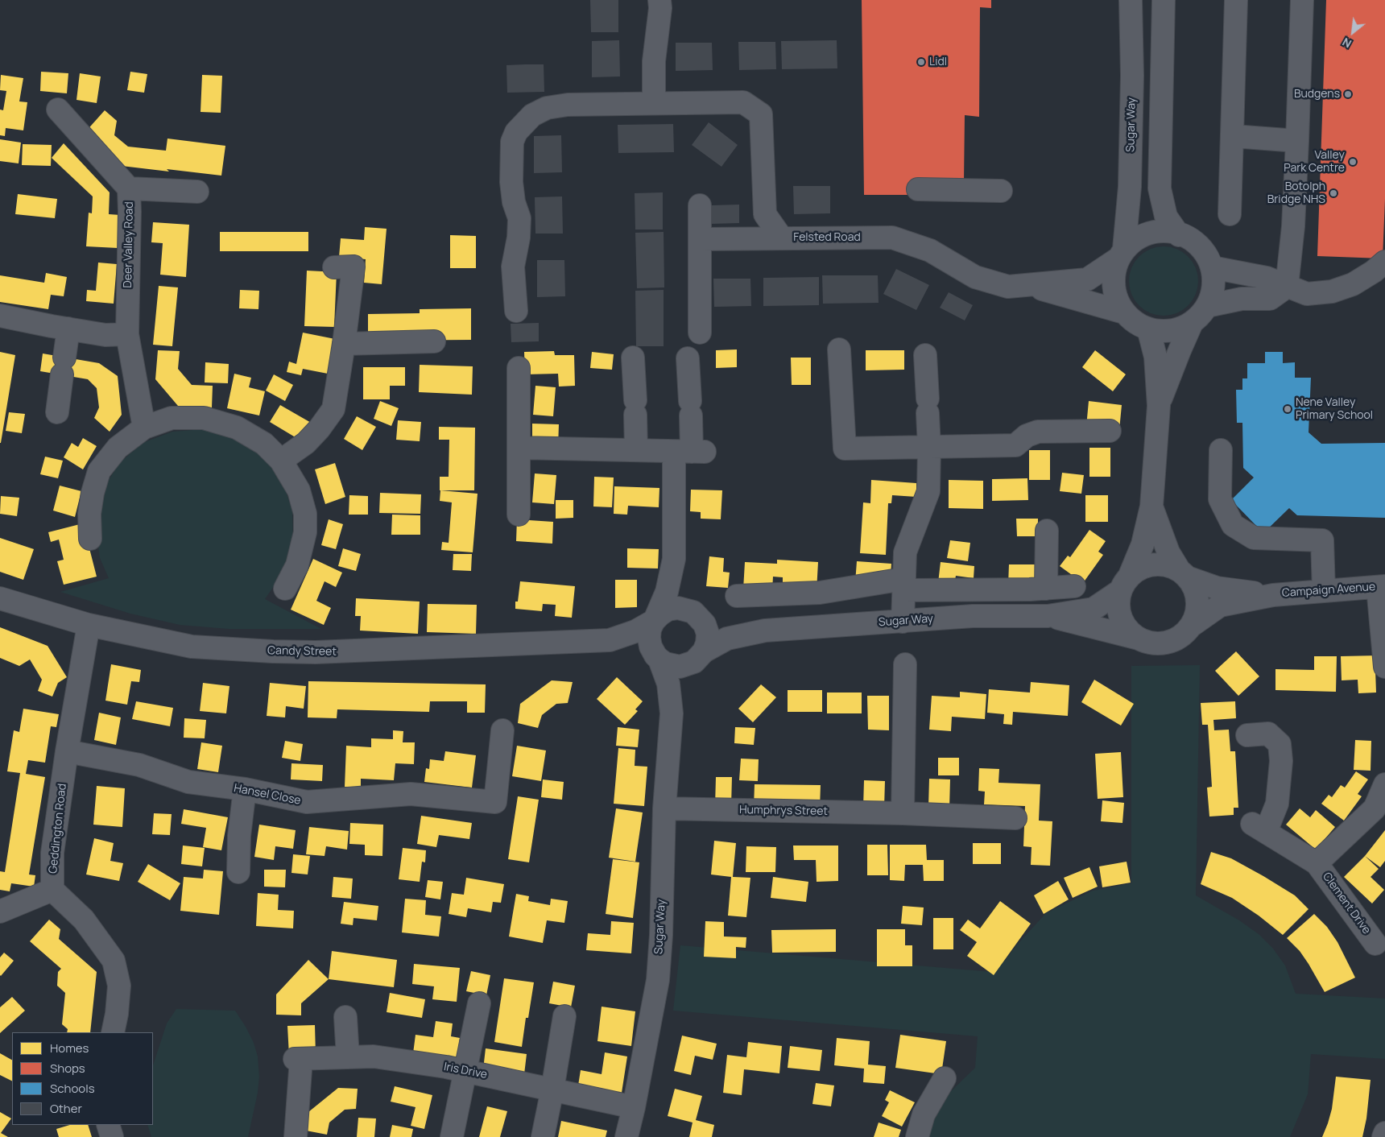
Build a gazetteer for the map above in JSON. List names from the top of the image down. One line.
{"streets":{"street":["Sugar Way","Felsted Road","Deer Valley Road","Campaign Avenue","Candy Street","Hansel Close","Humphrys Street","Geddington Road","Clement Drive","Iris Drive"]},"crossings":[["Sugar Way","Felsted Road"],["Sugar Way","Campaign Avenue"],["Sugar Way","Candy Street"],["Sugar Way","Humphrys Street"],["Sugar Way","Iris Drive"],["Candy Street","Geddington Road"],["Hansel Close","Geddington Road"]],"places":["Lidl","Budgens","Valley Park Centre","Botolph Bridge NHS","Nene Valley Primary School"],"legend":["Homes","Shops","Schools","Other"],"north":"bottom left"}
